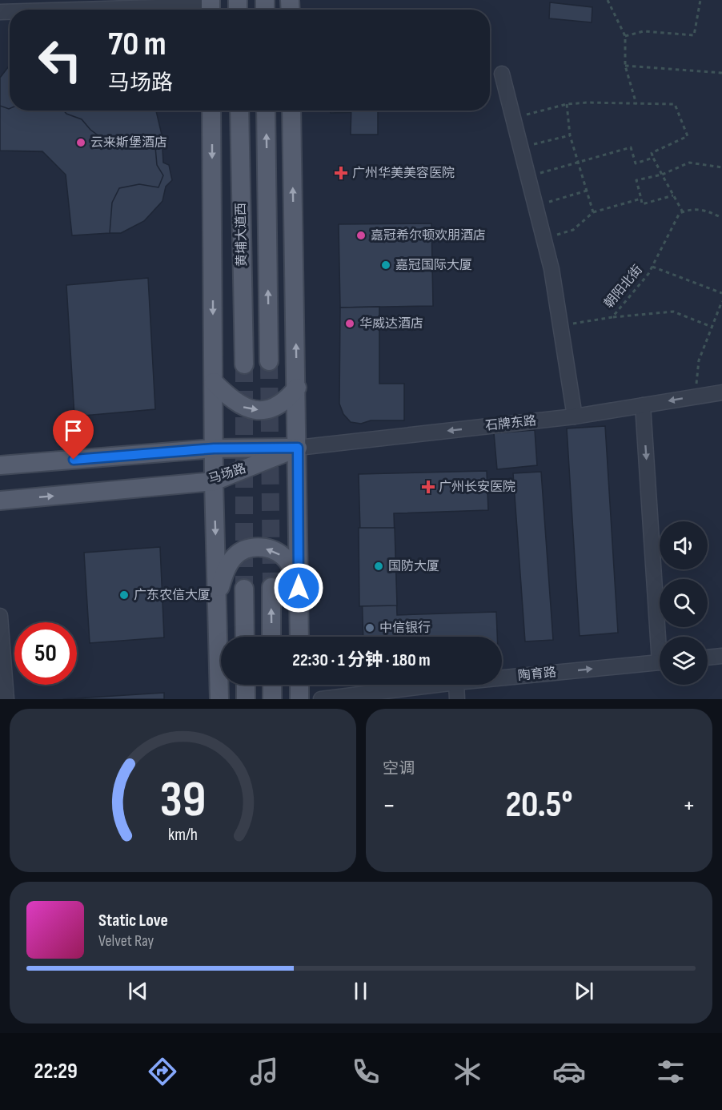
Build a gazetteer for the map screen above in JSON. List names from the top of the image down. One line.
{"streets":{"main road":["黄埔大道西","马场路"],"street":["石牌东路","陶育路"],"path":["朝阳北街"]},"crossings":[["石牌东路","马场路"]],"one_way":["石牌东路","陶育路"],"places":{"other":["云来斯堡酒店","嘉冠希尔顿欢朋酒店","嘉冠国际大厦","华威达酒店","国防大厦","广东农信大厦","中信银行"],"health":["广州华美美容医院","广州长安医院"]},"page":{"turn":["70 m","马场路"],"limit":"50","trip":"22:30 · 1 分钟 · 180 m","tile":"空调","heat":["−","20.5°","+"],"song":["Static Love","Velvet Ray"],"tabs":"22:29","gauge":["39","km/h"]}}
